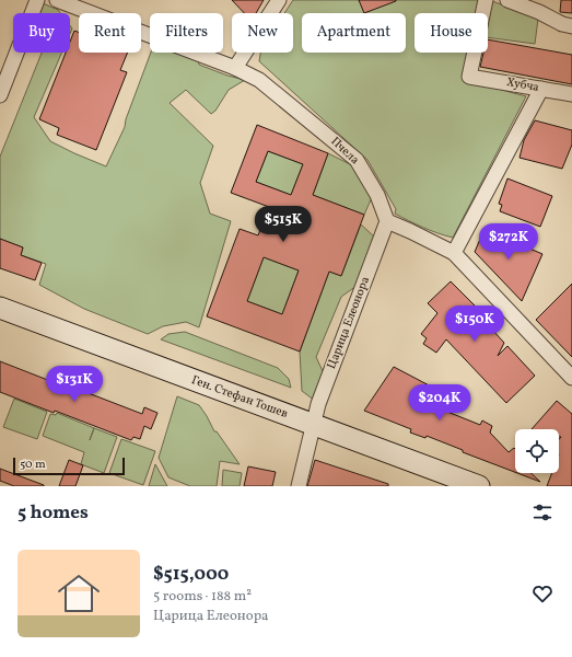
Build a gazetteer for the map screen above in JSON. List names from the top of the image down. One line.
{"streets":{"street":["Хубча","Пчела","Царица Елеонора","Ген. Стефан Тошев"]},"crossings":[["Пчела","Царица Елеонора"],["Царица Елеонора","Ген. Стефан Тошев"]],"scale_bar":"50 m","page":{"chip":["Buy","Rent","Filters","New","Apartment","House"],"price":["$515K","$272K","$150K","$131K","$204K"],"scale":"50 m","heading":"5 homes","list":[{"name":"$515,000","note":"5 rooms · 188 m² · Царица Елеонора"}]}}
